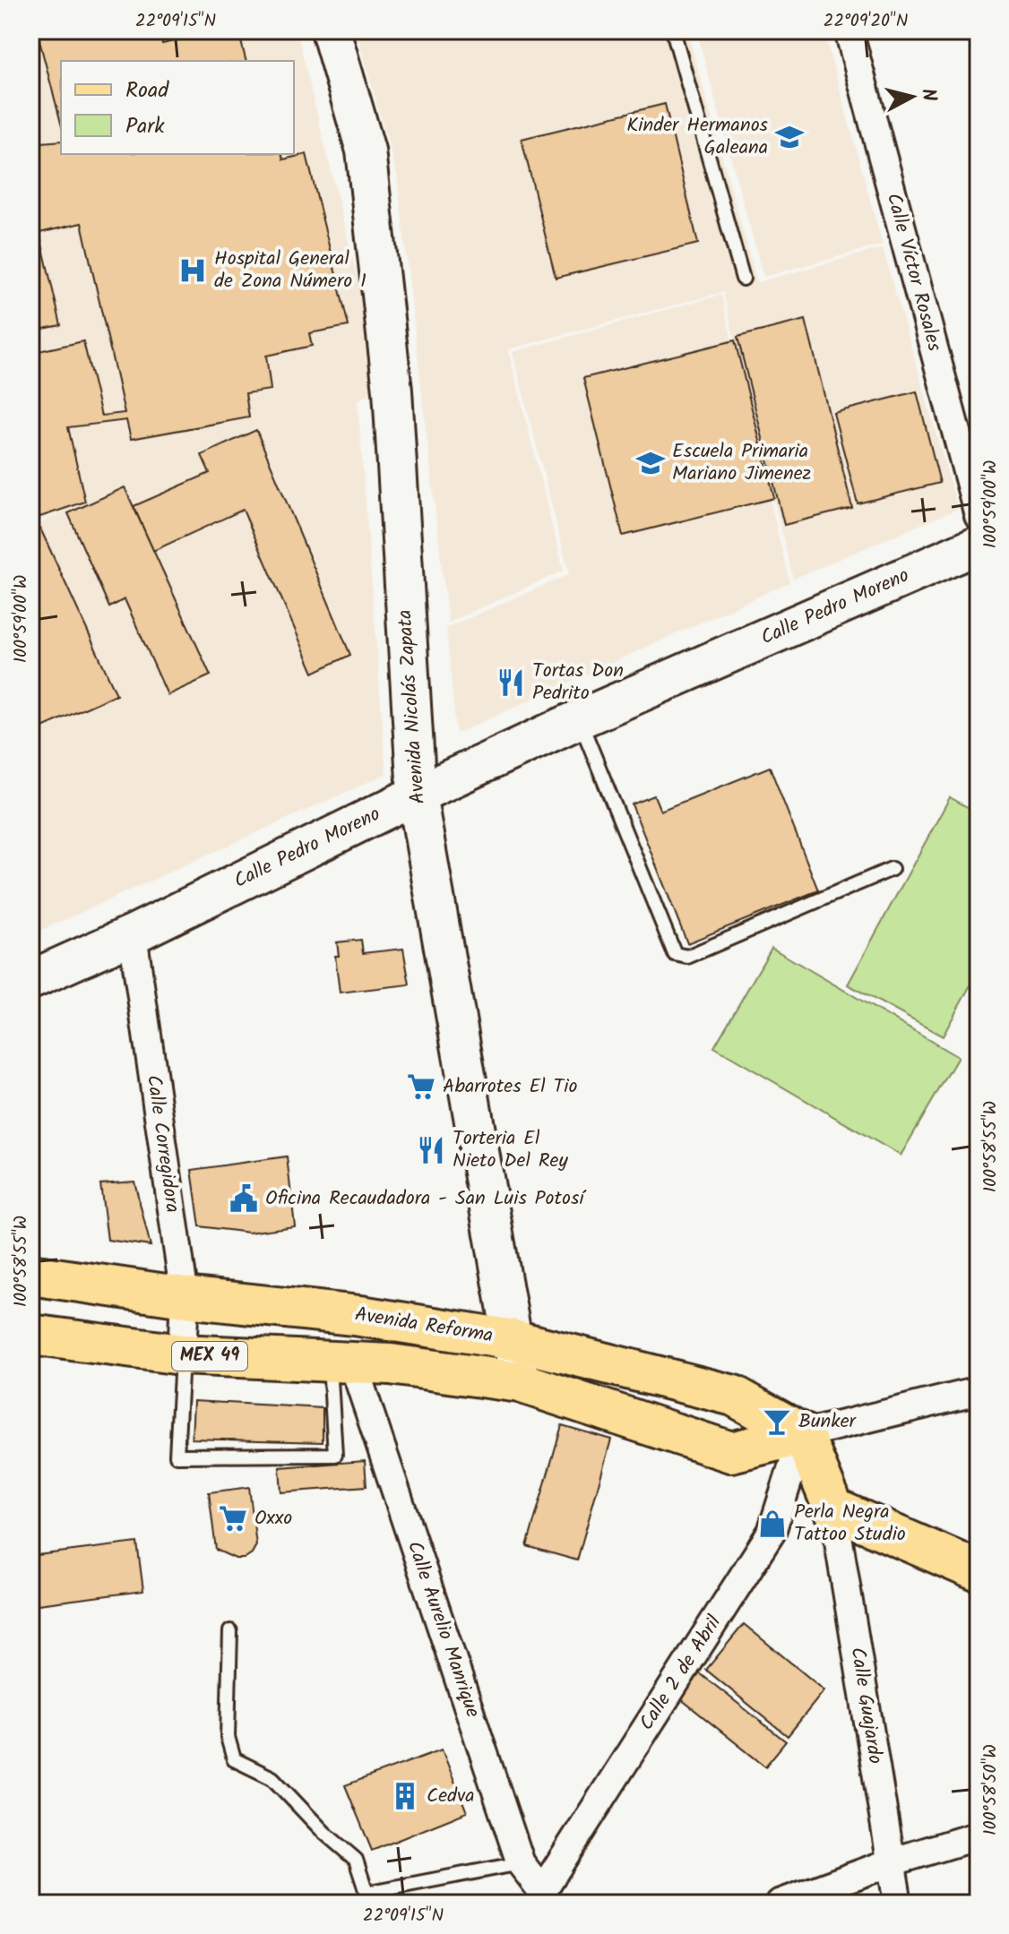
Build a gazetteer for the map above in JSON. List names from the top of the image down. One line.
{"streets":{"main road":["Avenida Reforma","MEX 49"],"street":["Calle Víctor Rosales","Calle Pedro Moreno","Avenida Nicolás Zapata","Calle Corregidora","Calle Aurelio Manrique","Calle 2 de Abril","Calle Guajardo"]},"crossings":[["Calle Pedro Moreno","Avenida Nicolás Zapata"],["Calle Pedro Moreno","Calle Corregidora"],["Avenida Nicolás Zapata","Avenida Reforma"],["Calle Corregidora","Avenida Reforma"],["Avenida Reforma","Calle Aurelio Manrique"],["Avenida Reforma","Calle 2 de Abril"],["Calle Aurelio Manrique","Calle 2 de Abril"]],"places":{"school or university":["Kinder Hermanos Galeana","Escuela Primaria Mariano Jimenez"],"hospital":["Hospital General de Zona Número 1"],"restaurant":["Tortas Don Pedrito","Torteria El Nieto Del Rey"],"supermarket":["Abarrotes El Tio","Oxxo"],"public building":["Oficina Recaudadora - San Luis Potosí"],"bar":["Bunker"],"shop":["Perla Negra Tattoo Studio"],"building":["Cedva"]},"legend":["Road","Park"],"north":"right","coordinates":["22°09'15\"N","22°09'20\"N","100°59'00\"W","100°58'55\"W","100°58'50\"W"]}
